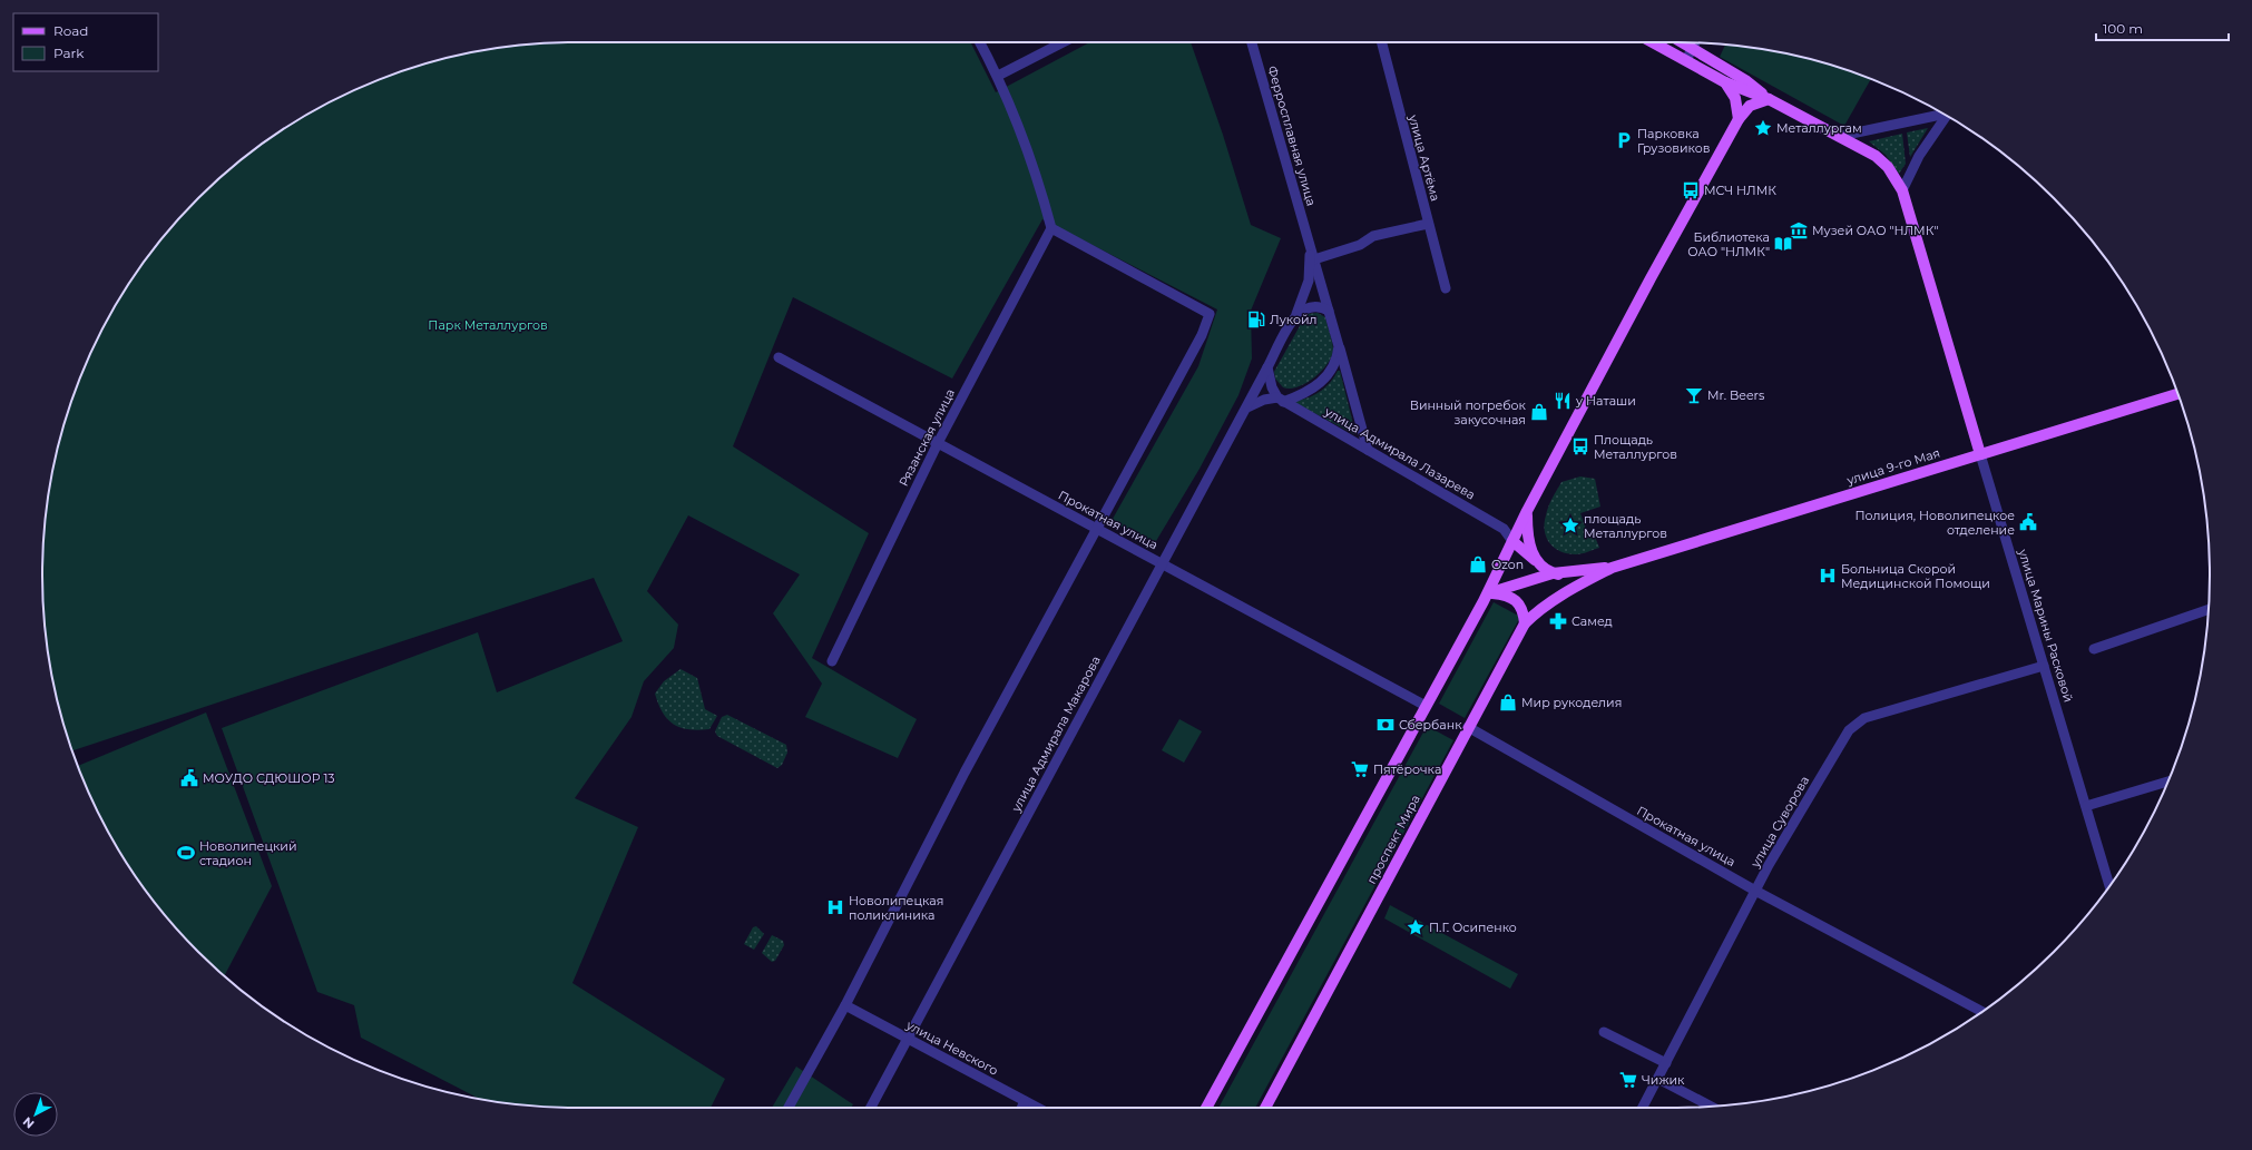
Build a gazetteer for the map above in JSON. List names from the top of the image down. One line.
{"streets":{"main road":["улица 9-го Мая","улица Марины Расковой","проспект Мира"],"street":["Ферросплавная улица","улица Артёма","Рязанская улица","улица Адмирала Лазарева","Прокатная улица","улица Адмирала Макарова","улица Суворова","улица Невского"]},"crossings":[["Рязанская улица","Прокатная улица"],["улица 9-го Мая","улица Марины Расковой"],["улица 9-го Мая","проспект Мира"],["Прокатная улица","улица Адмирала Макарова"],["Прокатная улица","улица Суворова"],["Прокатная улица","проспект Мира"],["улица Марины Расковой","улица Суворова"],["улица Адмирала Макарова","улица Невского"]],"parks":["Парк Металлургов"],"places":{"place":["Металлургам","площадь Металлургов","П.Г. Осипенко"],"parking":["Парковка Грузовиков"],"bus stop":["МСЧ НЛМК","Площадь Металлургов"],"museum":["Музей ОАО \"НЛМК\""],"library":["Библиотека ОАО \"НЛМК\""],"fuel station":["Лукойл"],"bar":["Mr. Beers"],"restaurant":["у Наташи"],"shop":["Винный погребок закусочная","Ozon","Мир рукоделия"],"public building":["Полиция, Новолипецкое отделение","МОУДО СДЮШОР 13"],"hospital":["Больница Скорой Медицинской Помощи","Новолипецкая поликлиника"],"pharmacy":["Самед"],"bank":["Сбербанк"],"supermarket":["Пятёрочка","Чижик"],"sports":["Новолипецкий стадион"]},"legend":["Road","Park"],"scale_bar":"100 m","north":"bottom left"}
